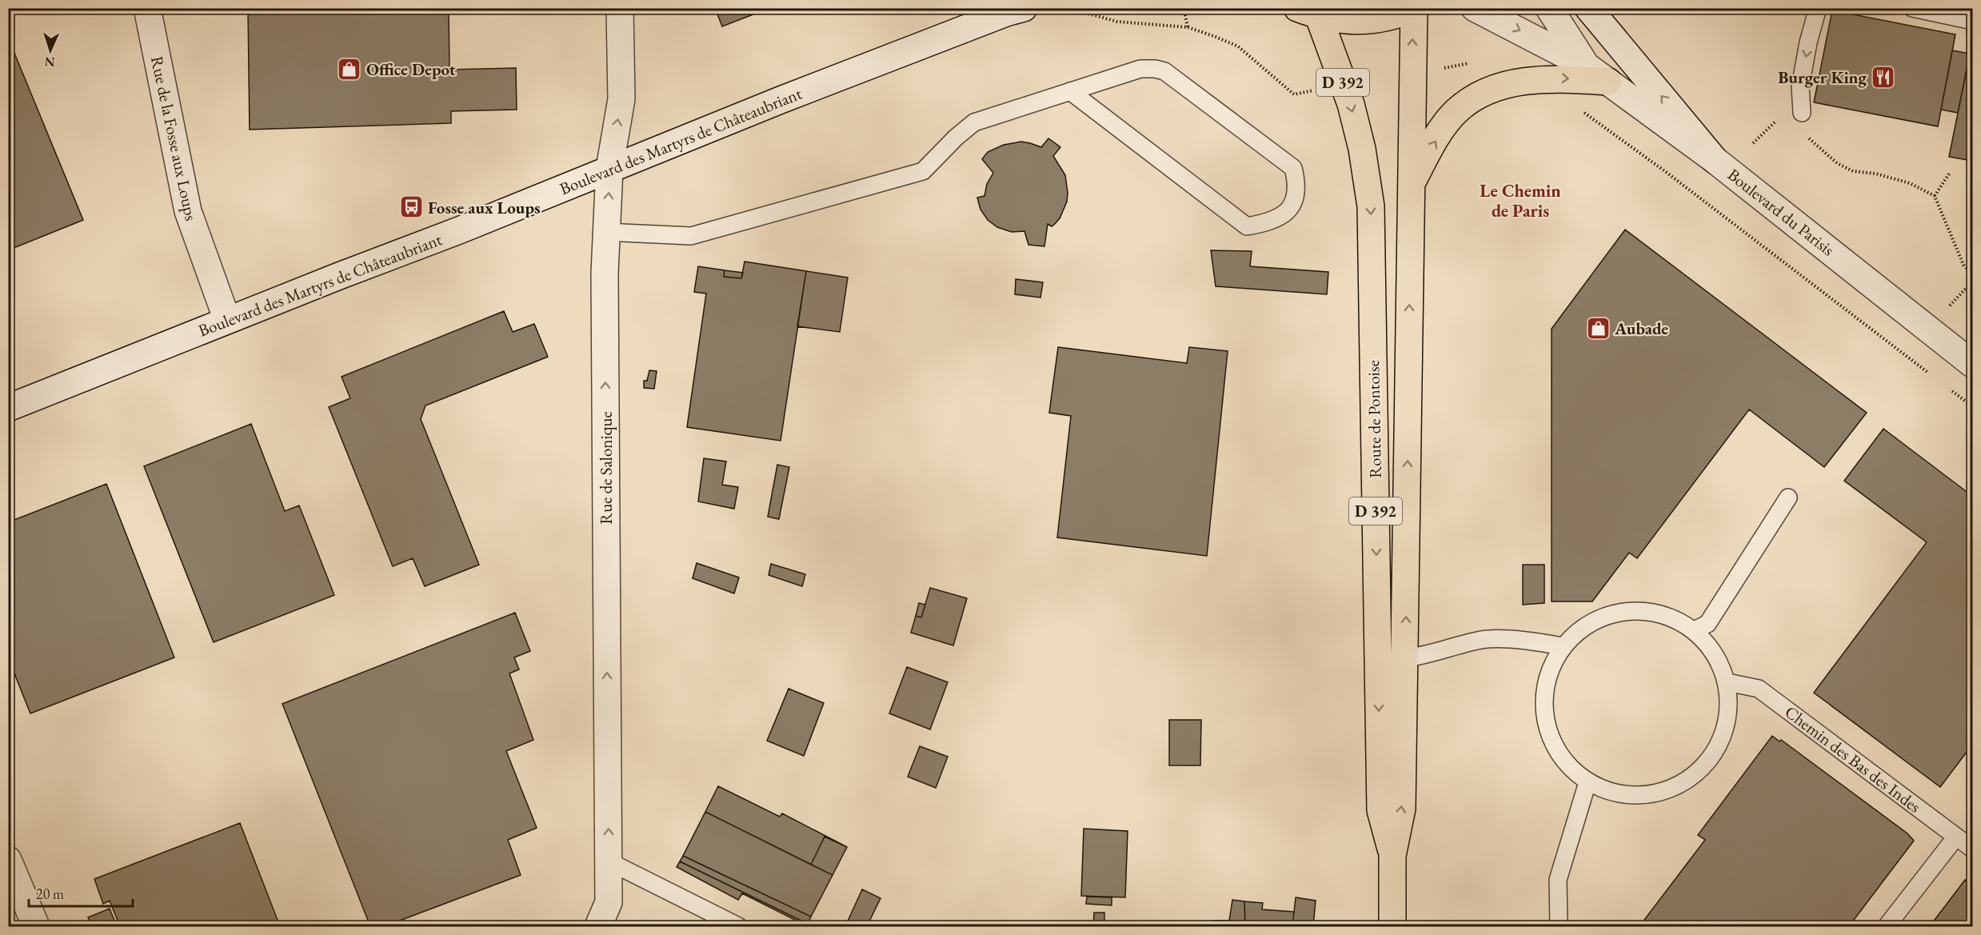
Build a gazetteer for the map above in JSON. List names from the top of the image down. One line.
{"streets":{"main road":["D 392","Route de Pontoise"],"street":["Rue de la Fosse aux Loups","Boulevard des Martyrs de Châteaubriant","Boulevard du Parisis","Rue de Salonique"],"lane":["Chemin des Bas des Indes"]},"crossings":[["D 392","Route de Pontoise"],["Rue de la Fosse aux Loups","Boulevard des Martyrs de Châteaubriant"],["Boulevard des Martyrs de Châteaubriant","Rue de Salonique"]],"one_way":["Rue de Salonique"],"districts":["Le Chemin de Paris"],"places":{"shop":["Office Depot","Aubade"],"restaurant":["Burger King"],"bus stop":["Fosse aux Loups"]},"scale_bar":"20 m","north":"bottom"}
